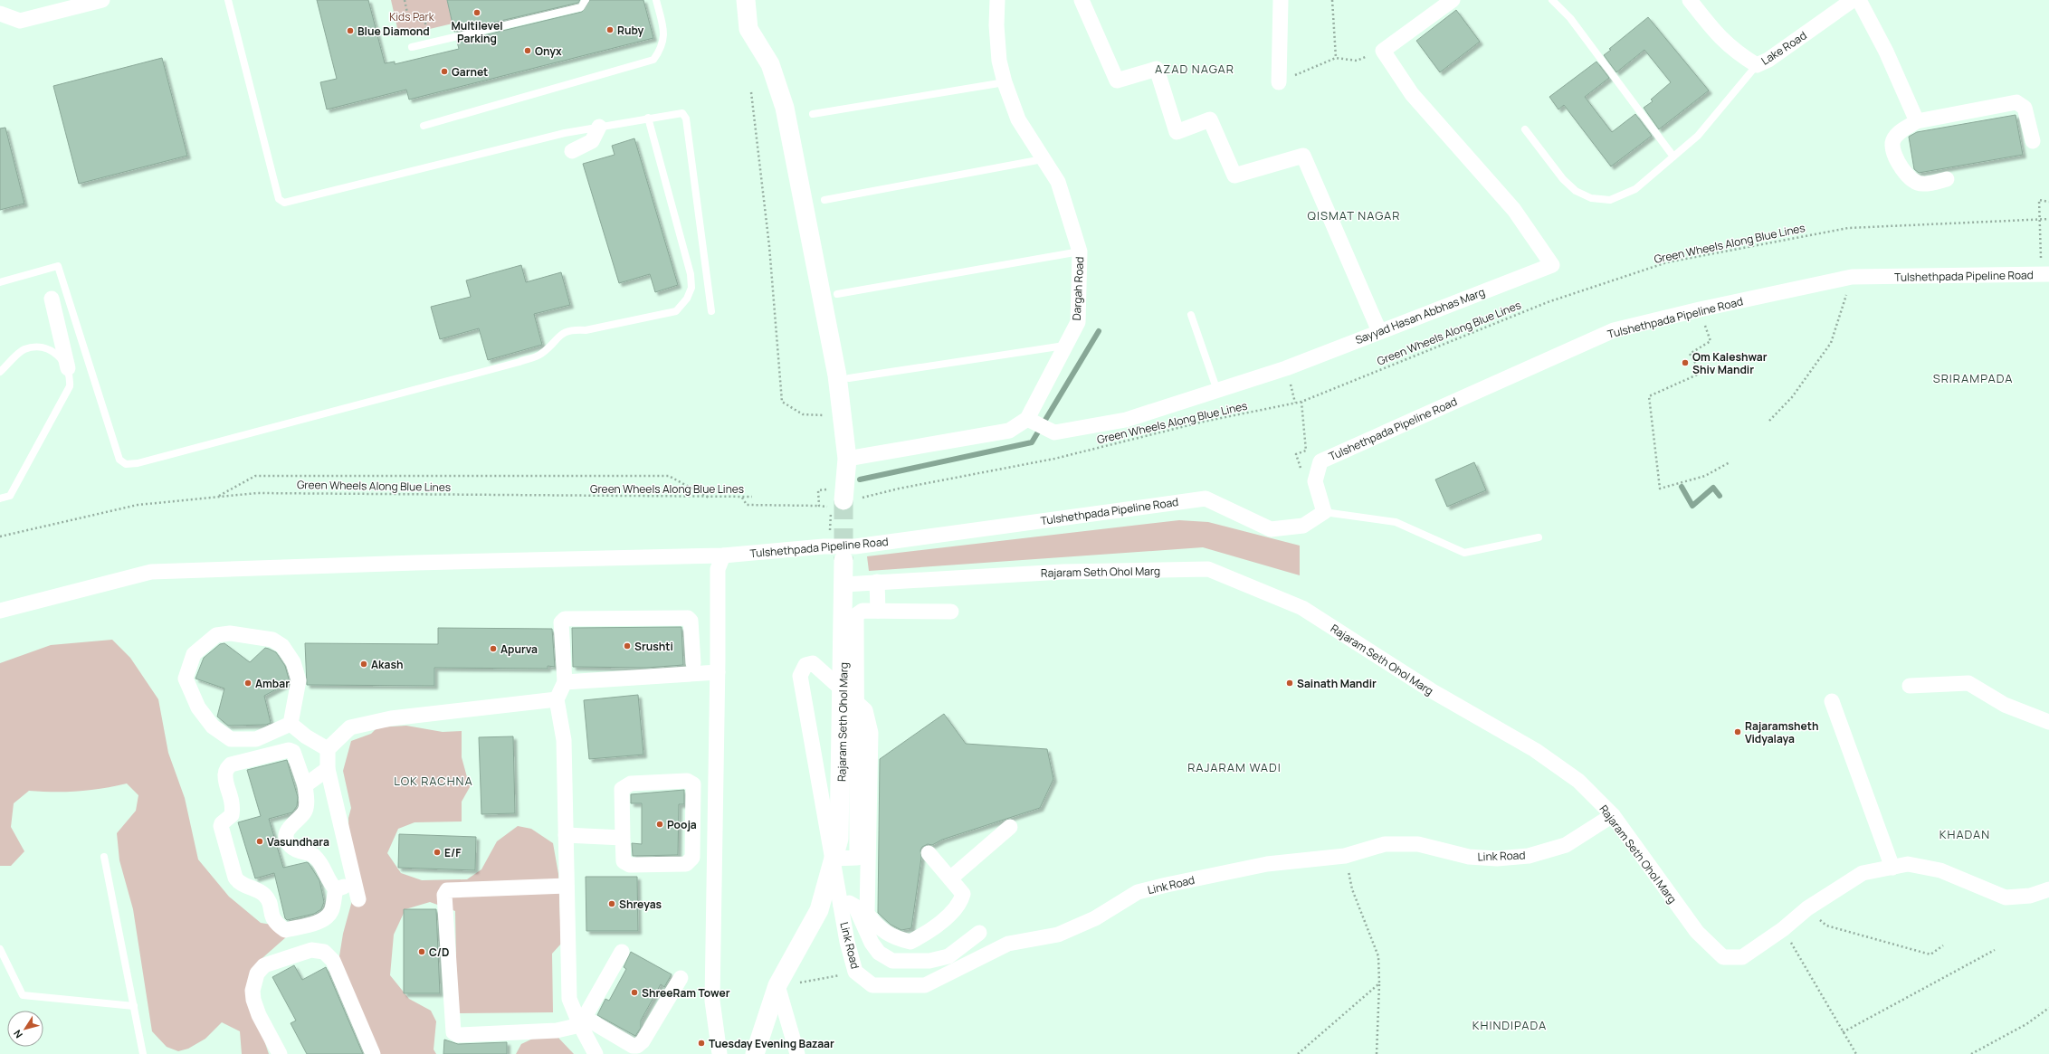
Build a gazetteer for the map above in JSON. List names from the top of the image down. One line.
{"streets":{"street":["Lake Road","Tulshethpada Pipeline Road","Dargah Road","Sayyad Hasan Abbhas Marg","Rajaram Seth Ohol Marg","Link Road"],"path":["Green Wheels Along Blue Lines"]},"crossings":[["Tulshethpada Pipeline Road","Rajaram Seth Ohol Marg"],["Dargah Road","Sayyad Hasan Abbhas Marg"],["Rajaram Seth Ohol Marg","Link Road"]],"districts":["AZAD NAGAR","QISMAT NAGAR","SRIRAMPADA","RAJARAM WADI","LOK RACHNA","KHADAN","KHINDIPADA"],"parks":["Kids Park"],"places":["Multilevel Parking","Ruby","Blue Diamond","Onyx","Garnet","Om Kaleshwar Shiv Mandir","Srushti","Apurva","Akash","Ambar","Sainath Mandir","Rajaramsheth Vidyalaya","Pooja","Vasundhara","E/F","Shreyas","C/D","ShreeRam Tower","Tuesday Evening Bazaar"],"north":"bottom left"}
